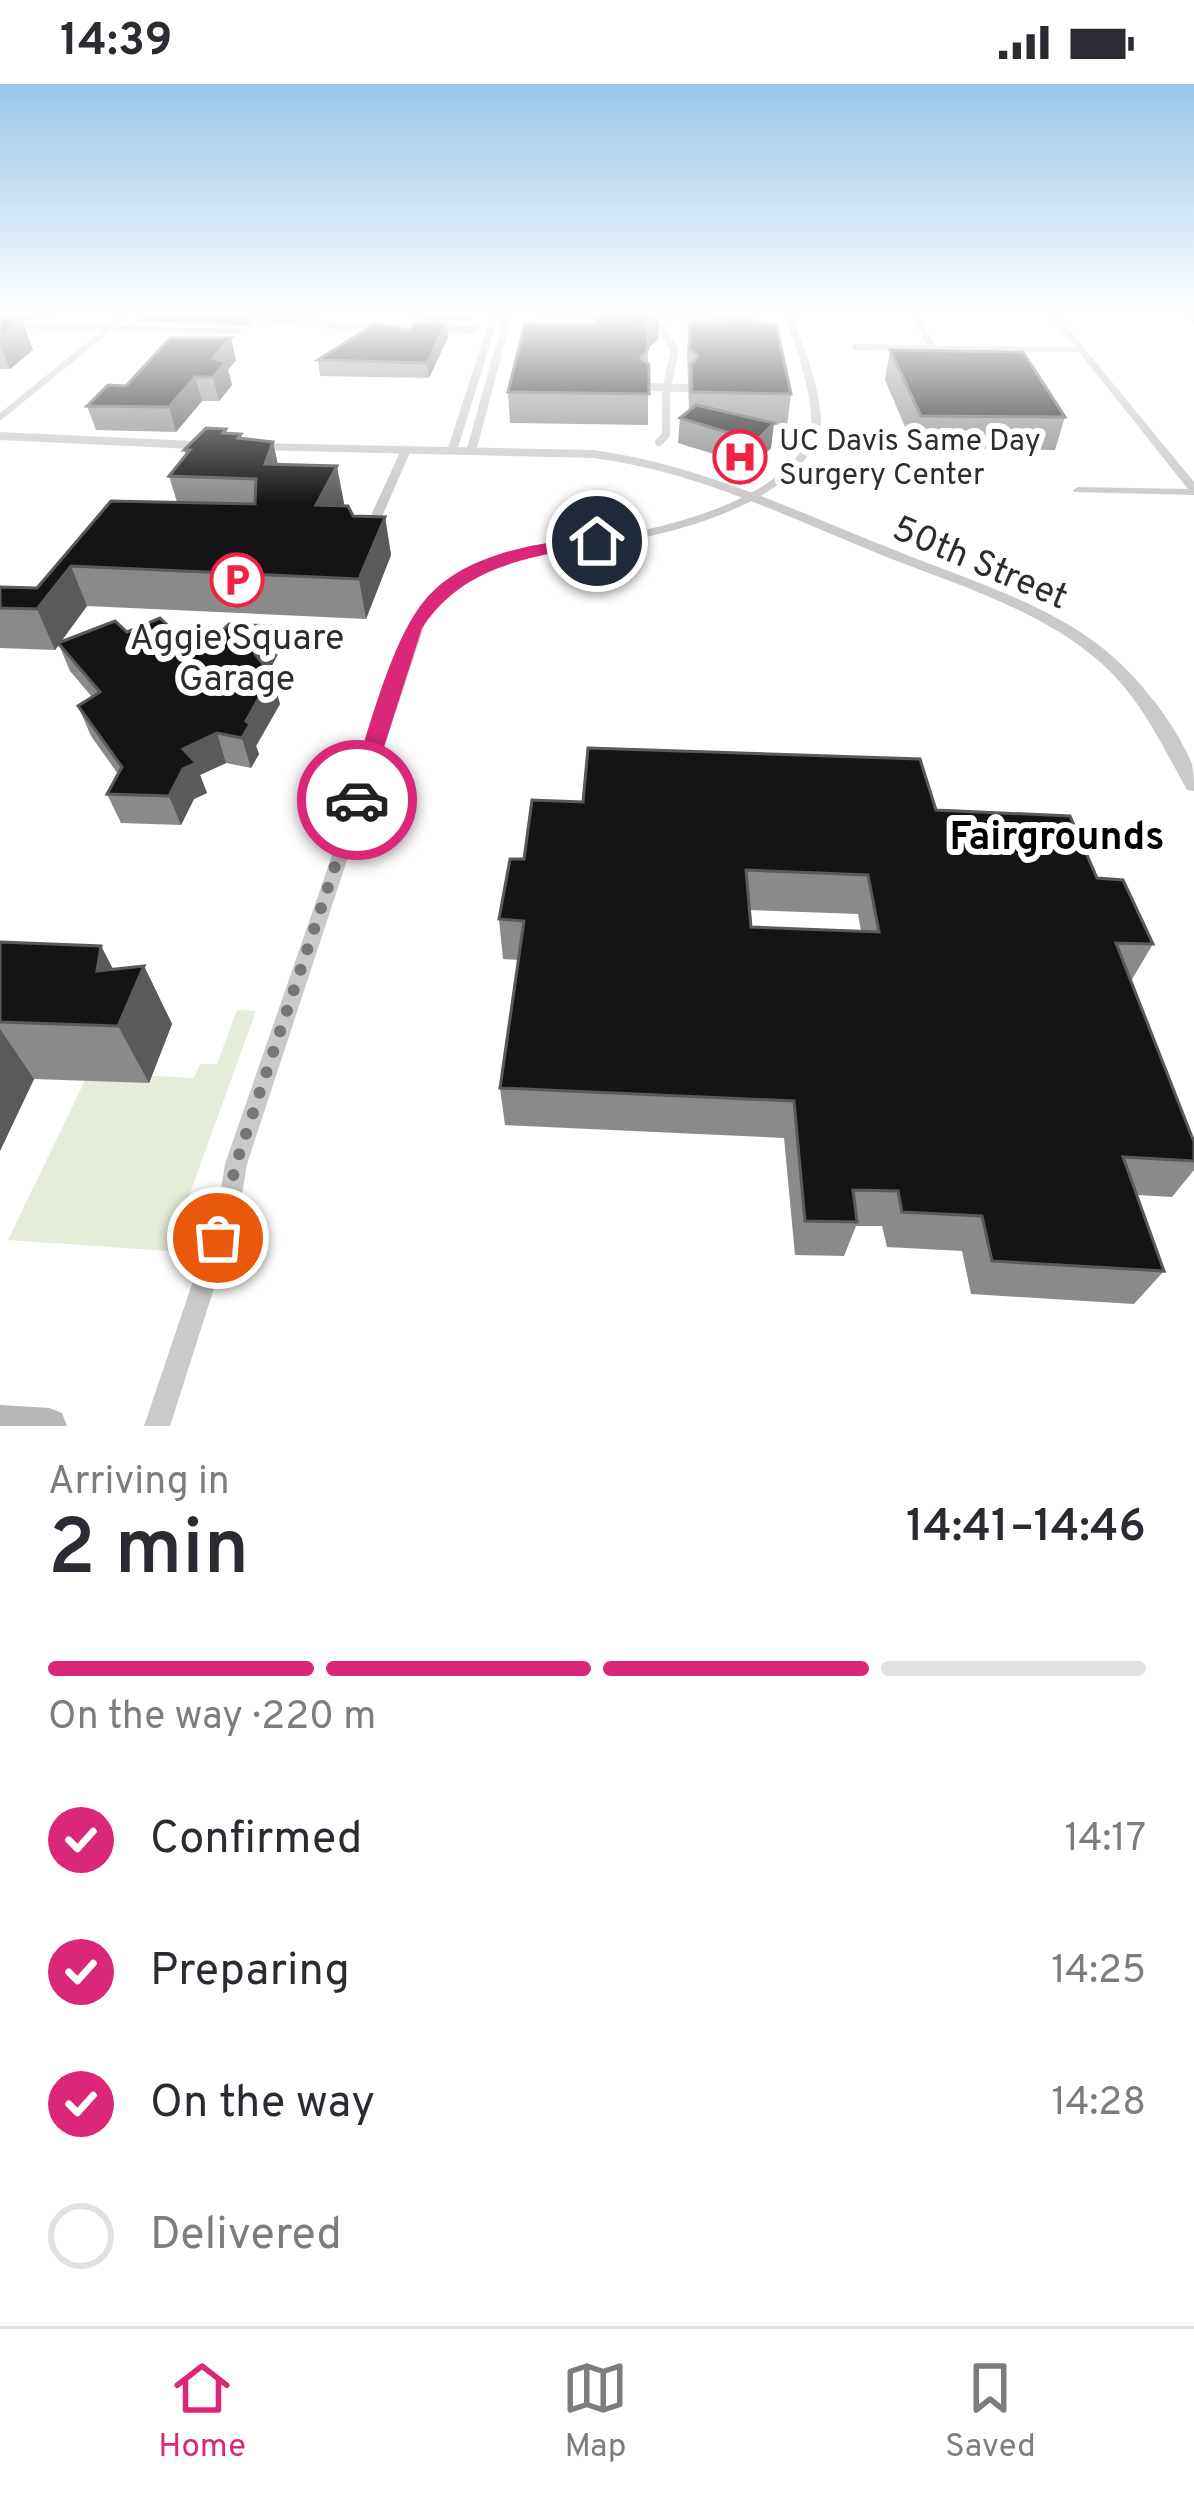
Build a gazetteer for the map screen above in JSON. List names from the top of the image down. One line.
{"streets":{"street":["50th Street"]},"districts":["Fairgrounds"],"places":{"hospital":["UC Davis Same Day Surgery Center"],"parking":["Aggie Square Garage"]},"page":{"status":"14:39","heading":["2 min","Arriving in","14:41–14:46"],"bar":"On the way · 220 m","list":[["Confirmed","14:17"],["Preparing","14:25"],["On the way","14:28"],"Delivered"],"tabs":["Home","Map","Saved"]}}
